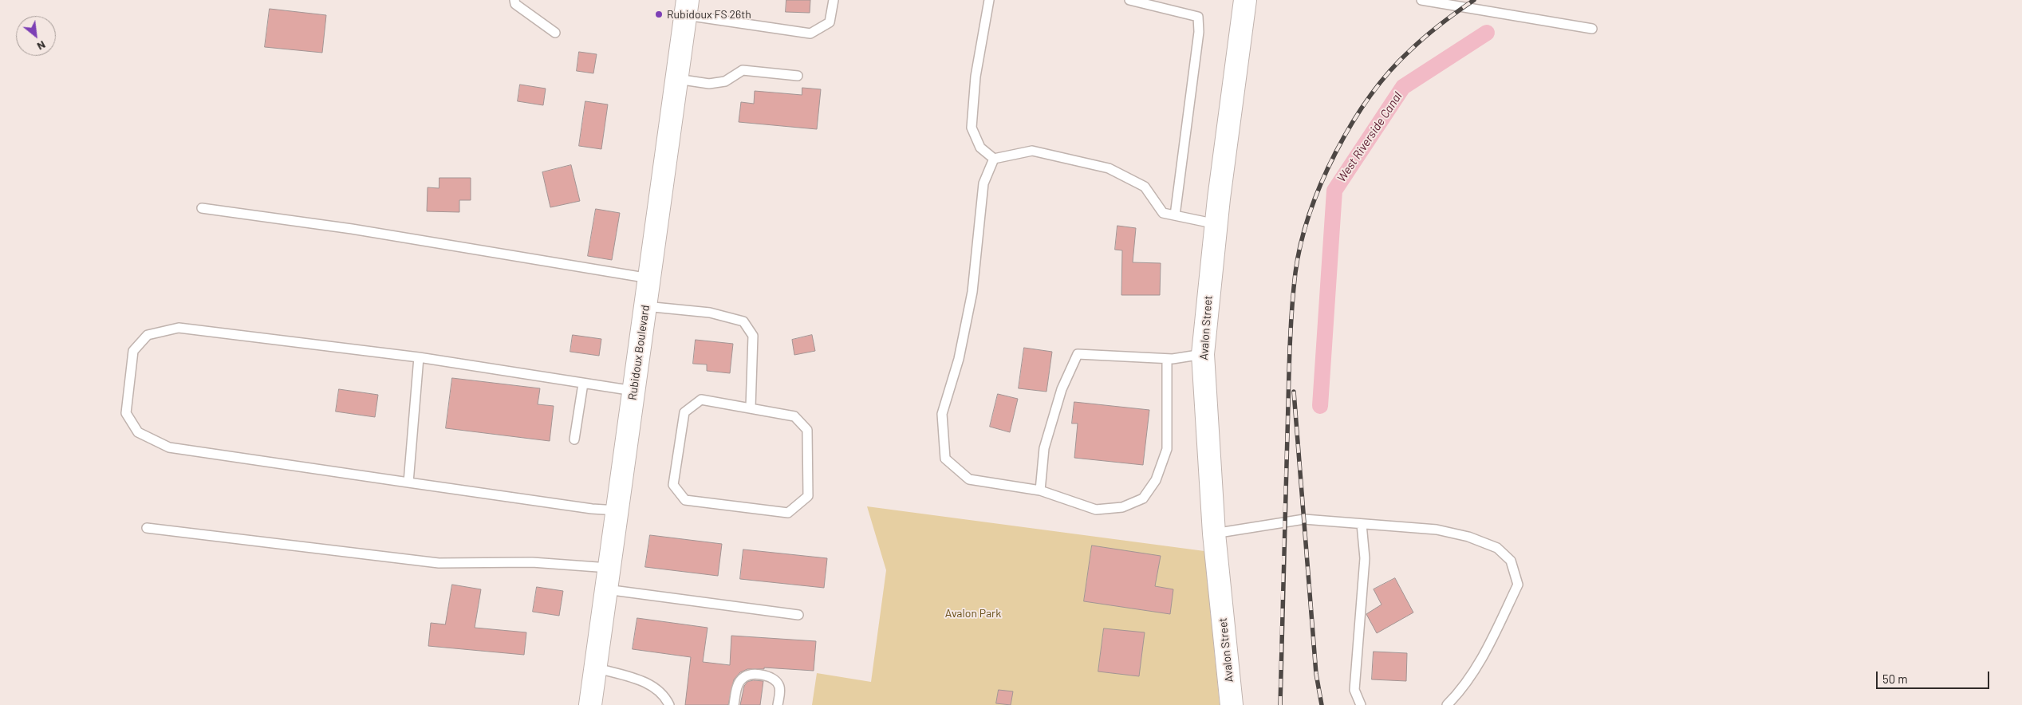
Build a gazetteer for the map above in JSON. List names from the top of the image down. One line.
{"streets":{"street":["Avalon Street","Rubidoux Boulevard"]},"water":["West Riverside Canal"],"parks":["Avalon Park"],"places":["Rubidoux FS 26th"],"scale_bar":"50 m","north":"bottom right"}
